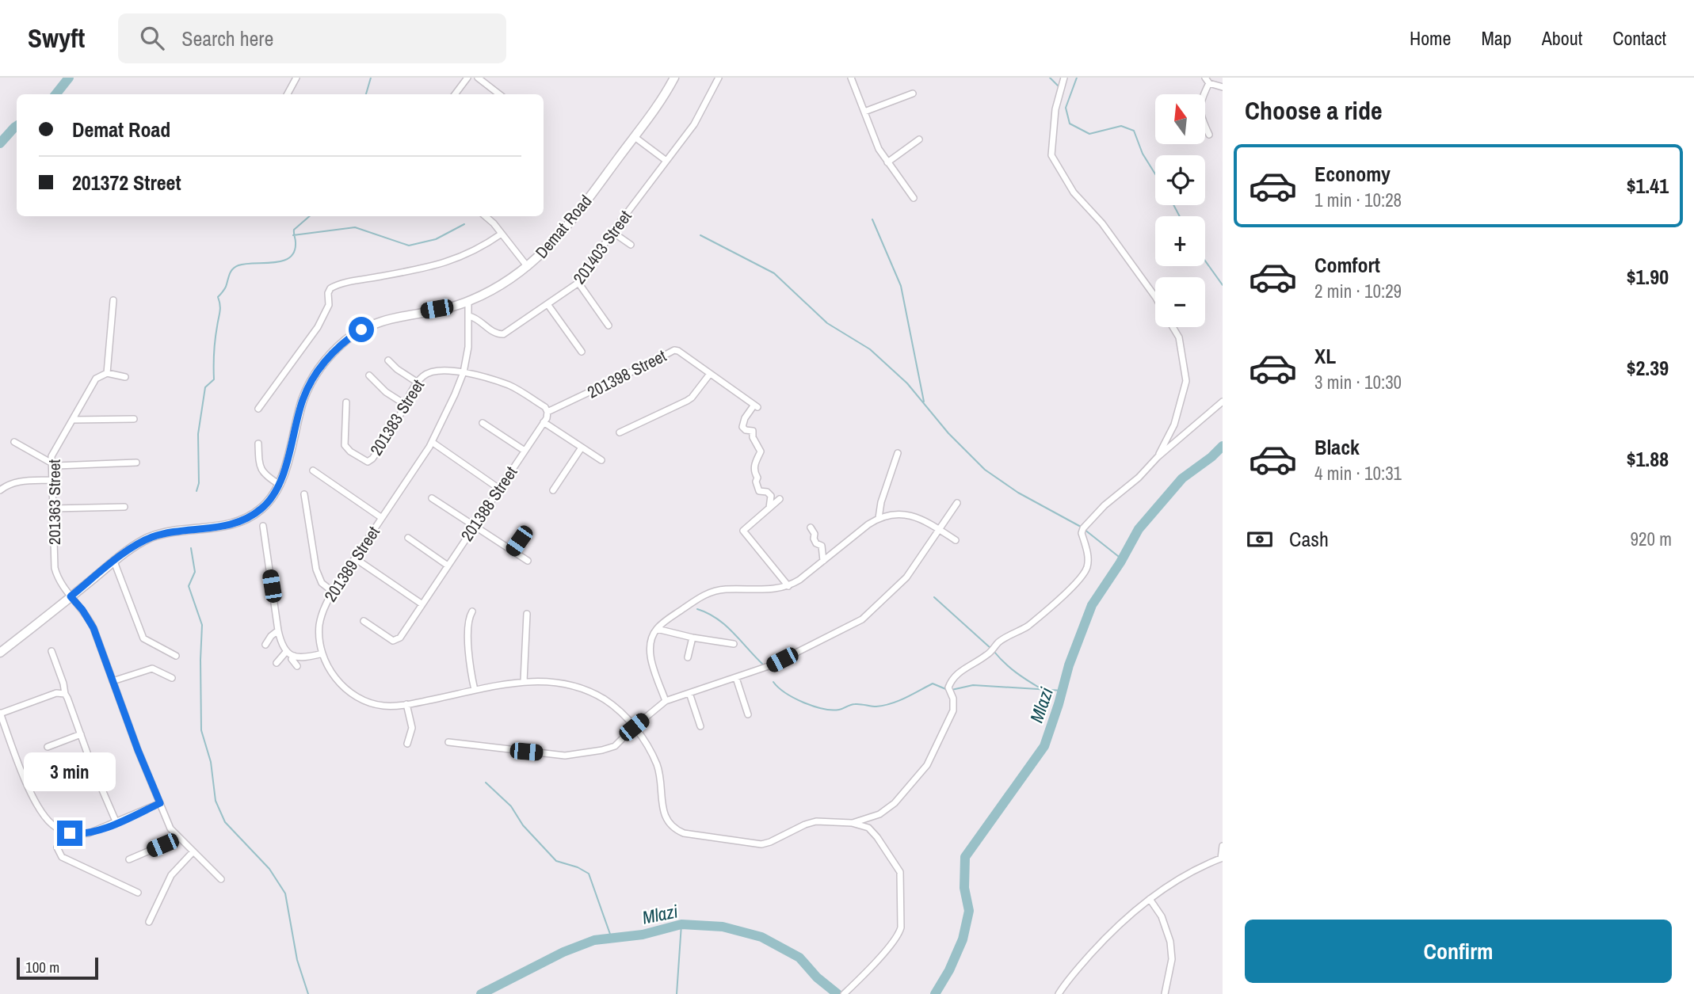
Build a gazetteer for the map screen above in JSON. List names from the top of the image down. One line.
{"streets":{"street":["Demat Road","201403 Street","201398 Street","201383 Street","201363 Street","201388 Street","201389 Street"]},"crossings":[["Demat Road","201363 Street"],["Demat Road","201389 Street"],["201403 Street","201389 Street"],["201398 Street","201388 Street"],["201383 Street","201389 Street"]],"water":["Mlazi"],"scale_bar":"100 m","north":"top","page":{"header":"Swyft","search":"Search here","nav":["Home","Map","About","Contact"],"heading":"Choose a ride","map_buttons":["+","−"],"banner":["Demat Road","201372 Street"],"list":[{"name":"Economy","note":"1 min · 10:28","value":"$1.41"},{"name":"Comfort","note":"2 min · 10:29","value":"$1.90"},{"name":"XL","note":"3 min · 10:30","value":"$2.39"},{"name":"Black","note":"4 min · 10:31","value":"$1.88"}],"pay":["Cash","920 m"],"bubble":"3 min","buttons":"Confirm","scale":"100 m"}}
